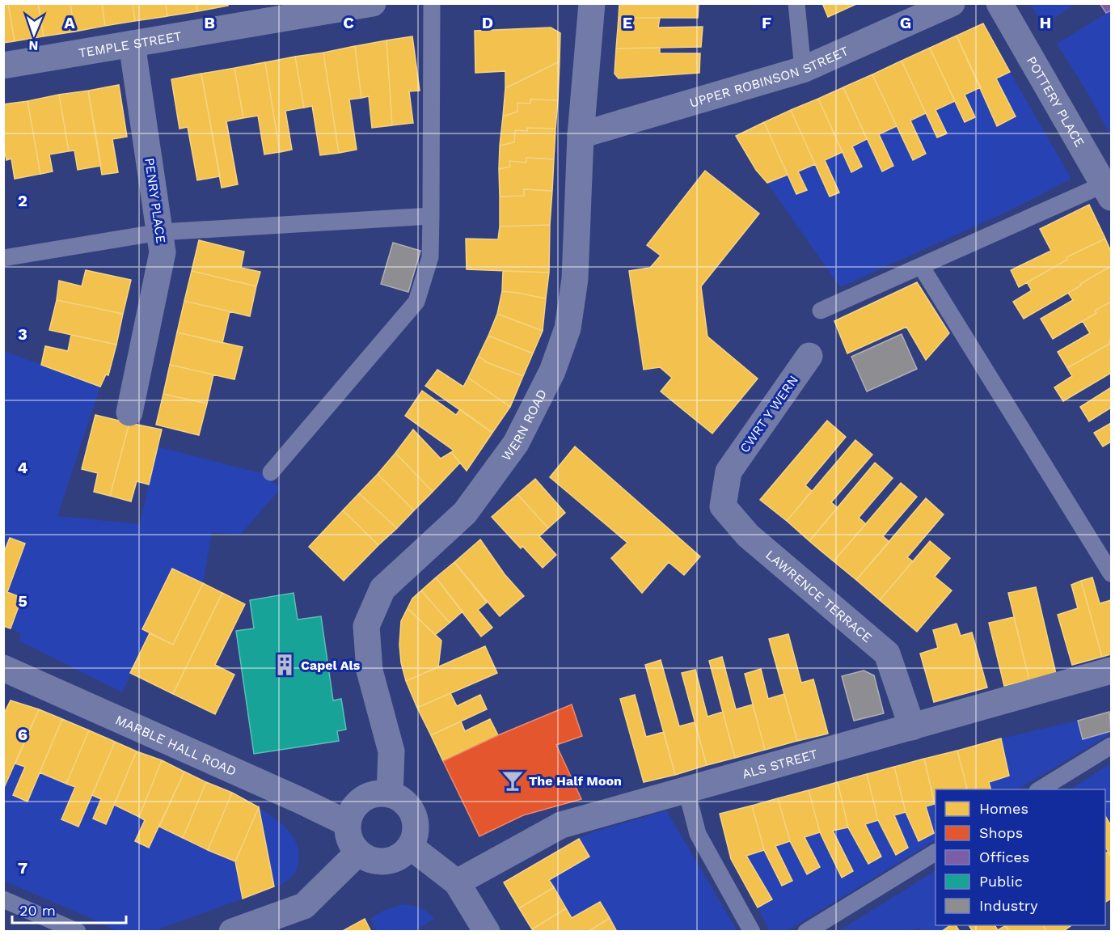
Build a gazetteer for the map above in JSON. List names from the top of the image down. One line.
{"streets":{"street":["TEMPLE STREET","UPPER ROBINSON STREET","POTTERY PLACE","PENRY PLACE","CWRT Y WERN","WERN ROAD","LAWRENCE TERRACE","MARBLE HALL ROAD","ALS STREET"]},"crossings":[["TEMPLE STREET","PENRY PLACE"],["UPPER ROBINSON STREET","WERN ROAD"],["CWRT Y WERN","LAWRENCE TERRACE"],["WERN ROAD","MARBLE HALL ROAD"],["LAWRENCE TERRACE","ALS STREET"]],"places":{"building":["Capel Als"],"bar":["The Half Moon"]},"legend":["Homes","Shops","Offices","Public","Industry"],"scale_bar":"20 m","north":"bottom","grid":{"columns":["A","B","C","D","E","F","G","H"],"rows":["2","3","4","5","6","7"]}}
